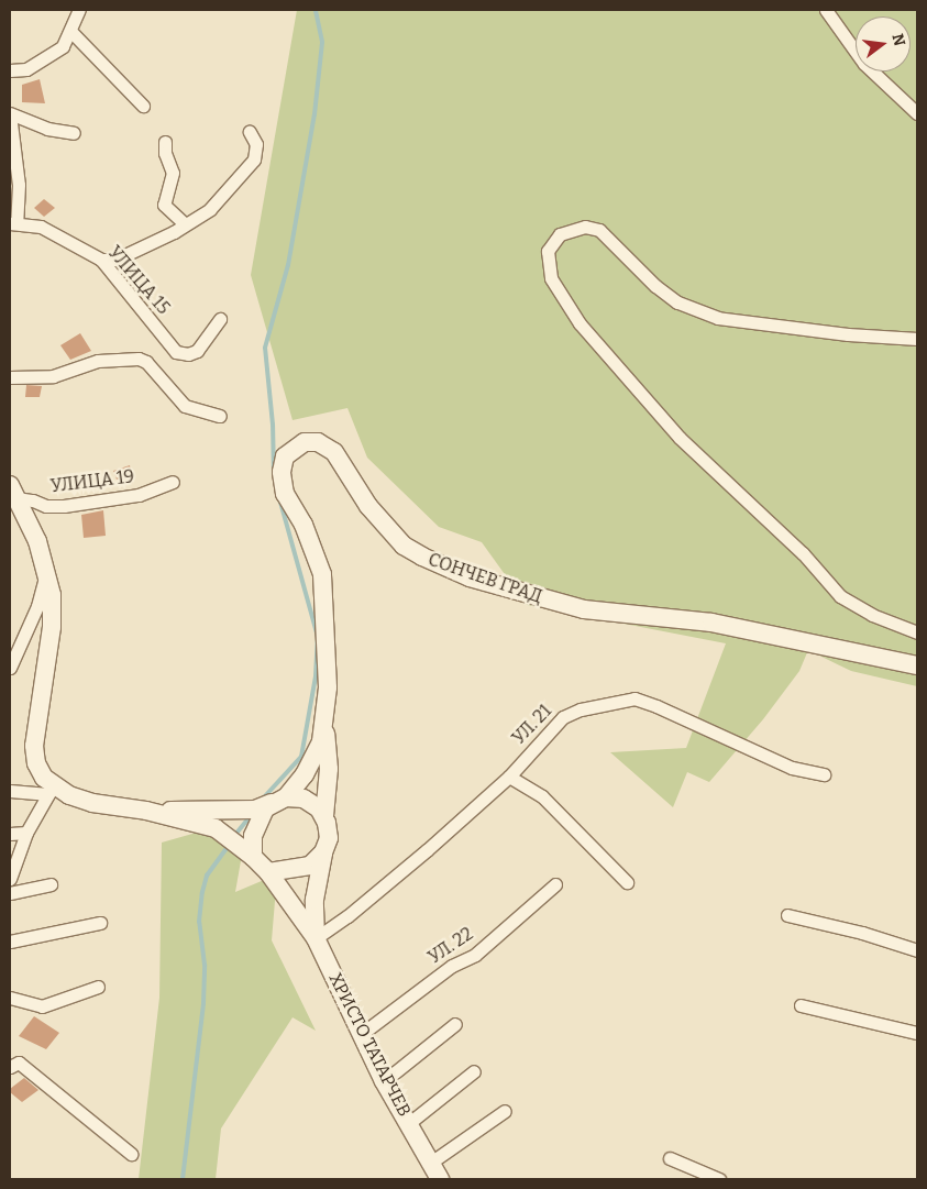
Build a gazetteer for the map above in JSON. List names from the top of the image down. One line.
{"streets":{"main road":["СОНЧЕВ ГРАД","ХРИСТО ТАТАРЧЕВ"],"street":["УЛИЦА 15","УЛИЦА 19","УЛ. 21","УЛ. 22"]},"crossings":[["УЛ. 21","ХРИСТО ТАТАРЧЕВ"],["УЛ. 22","ХРИСТО ТАТАРЧЕВ"]],"north":"right"}
